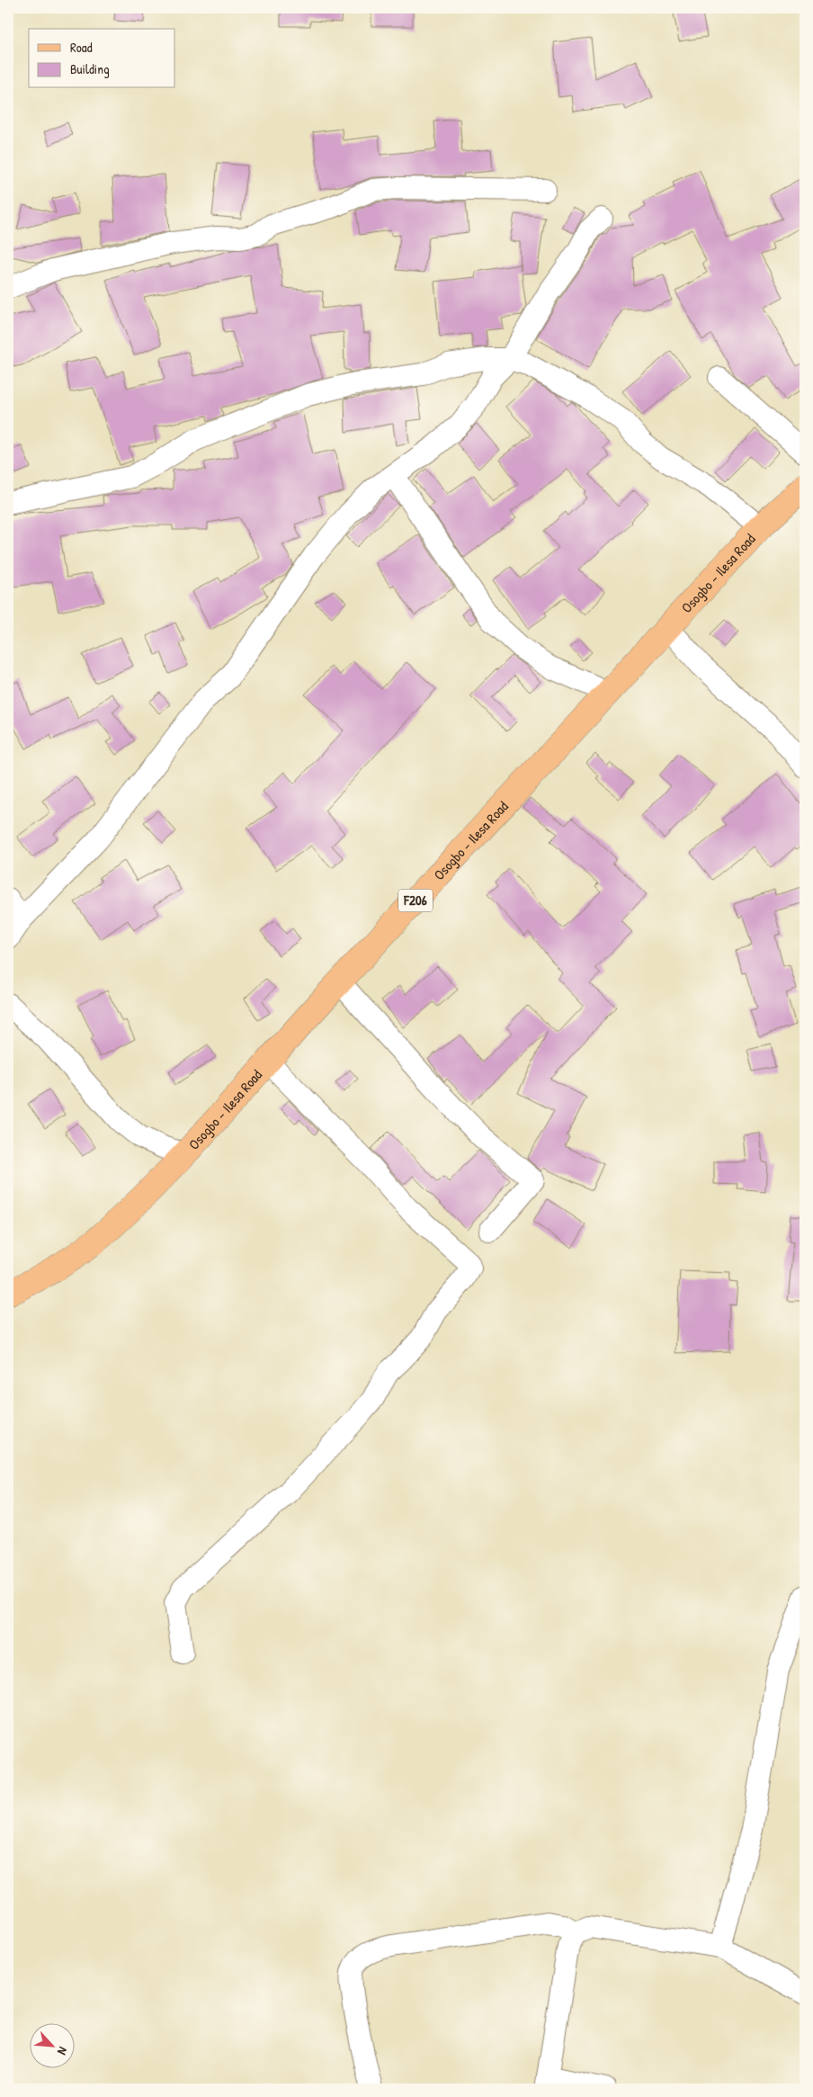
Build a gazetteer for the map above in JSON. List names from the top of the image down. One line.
{"streets":{"main road":["Osogbo - Ilesa Road","F206"]},"legend":["Road","Building"],"north":"bottom right"}
